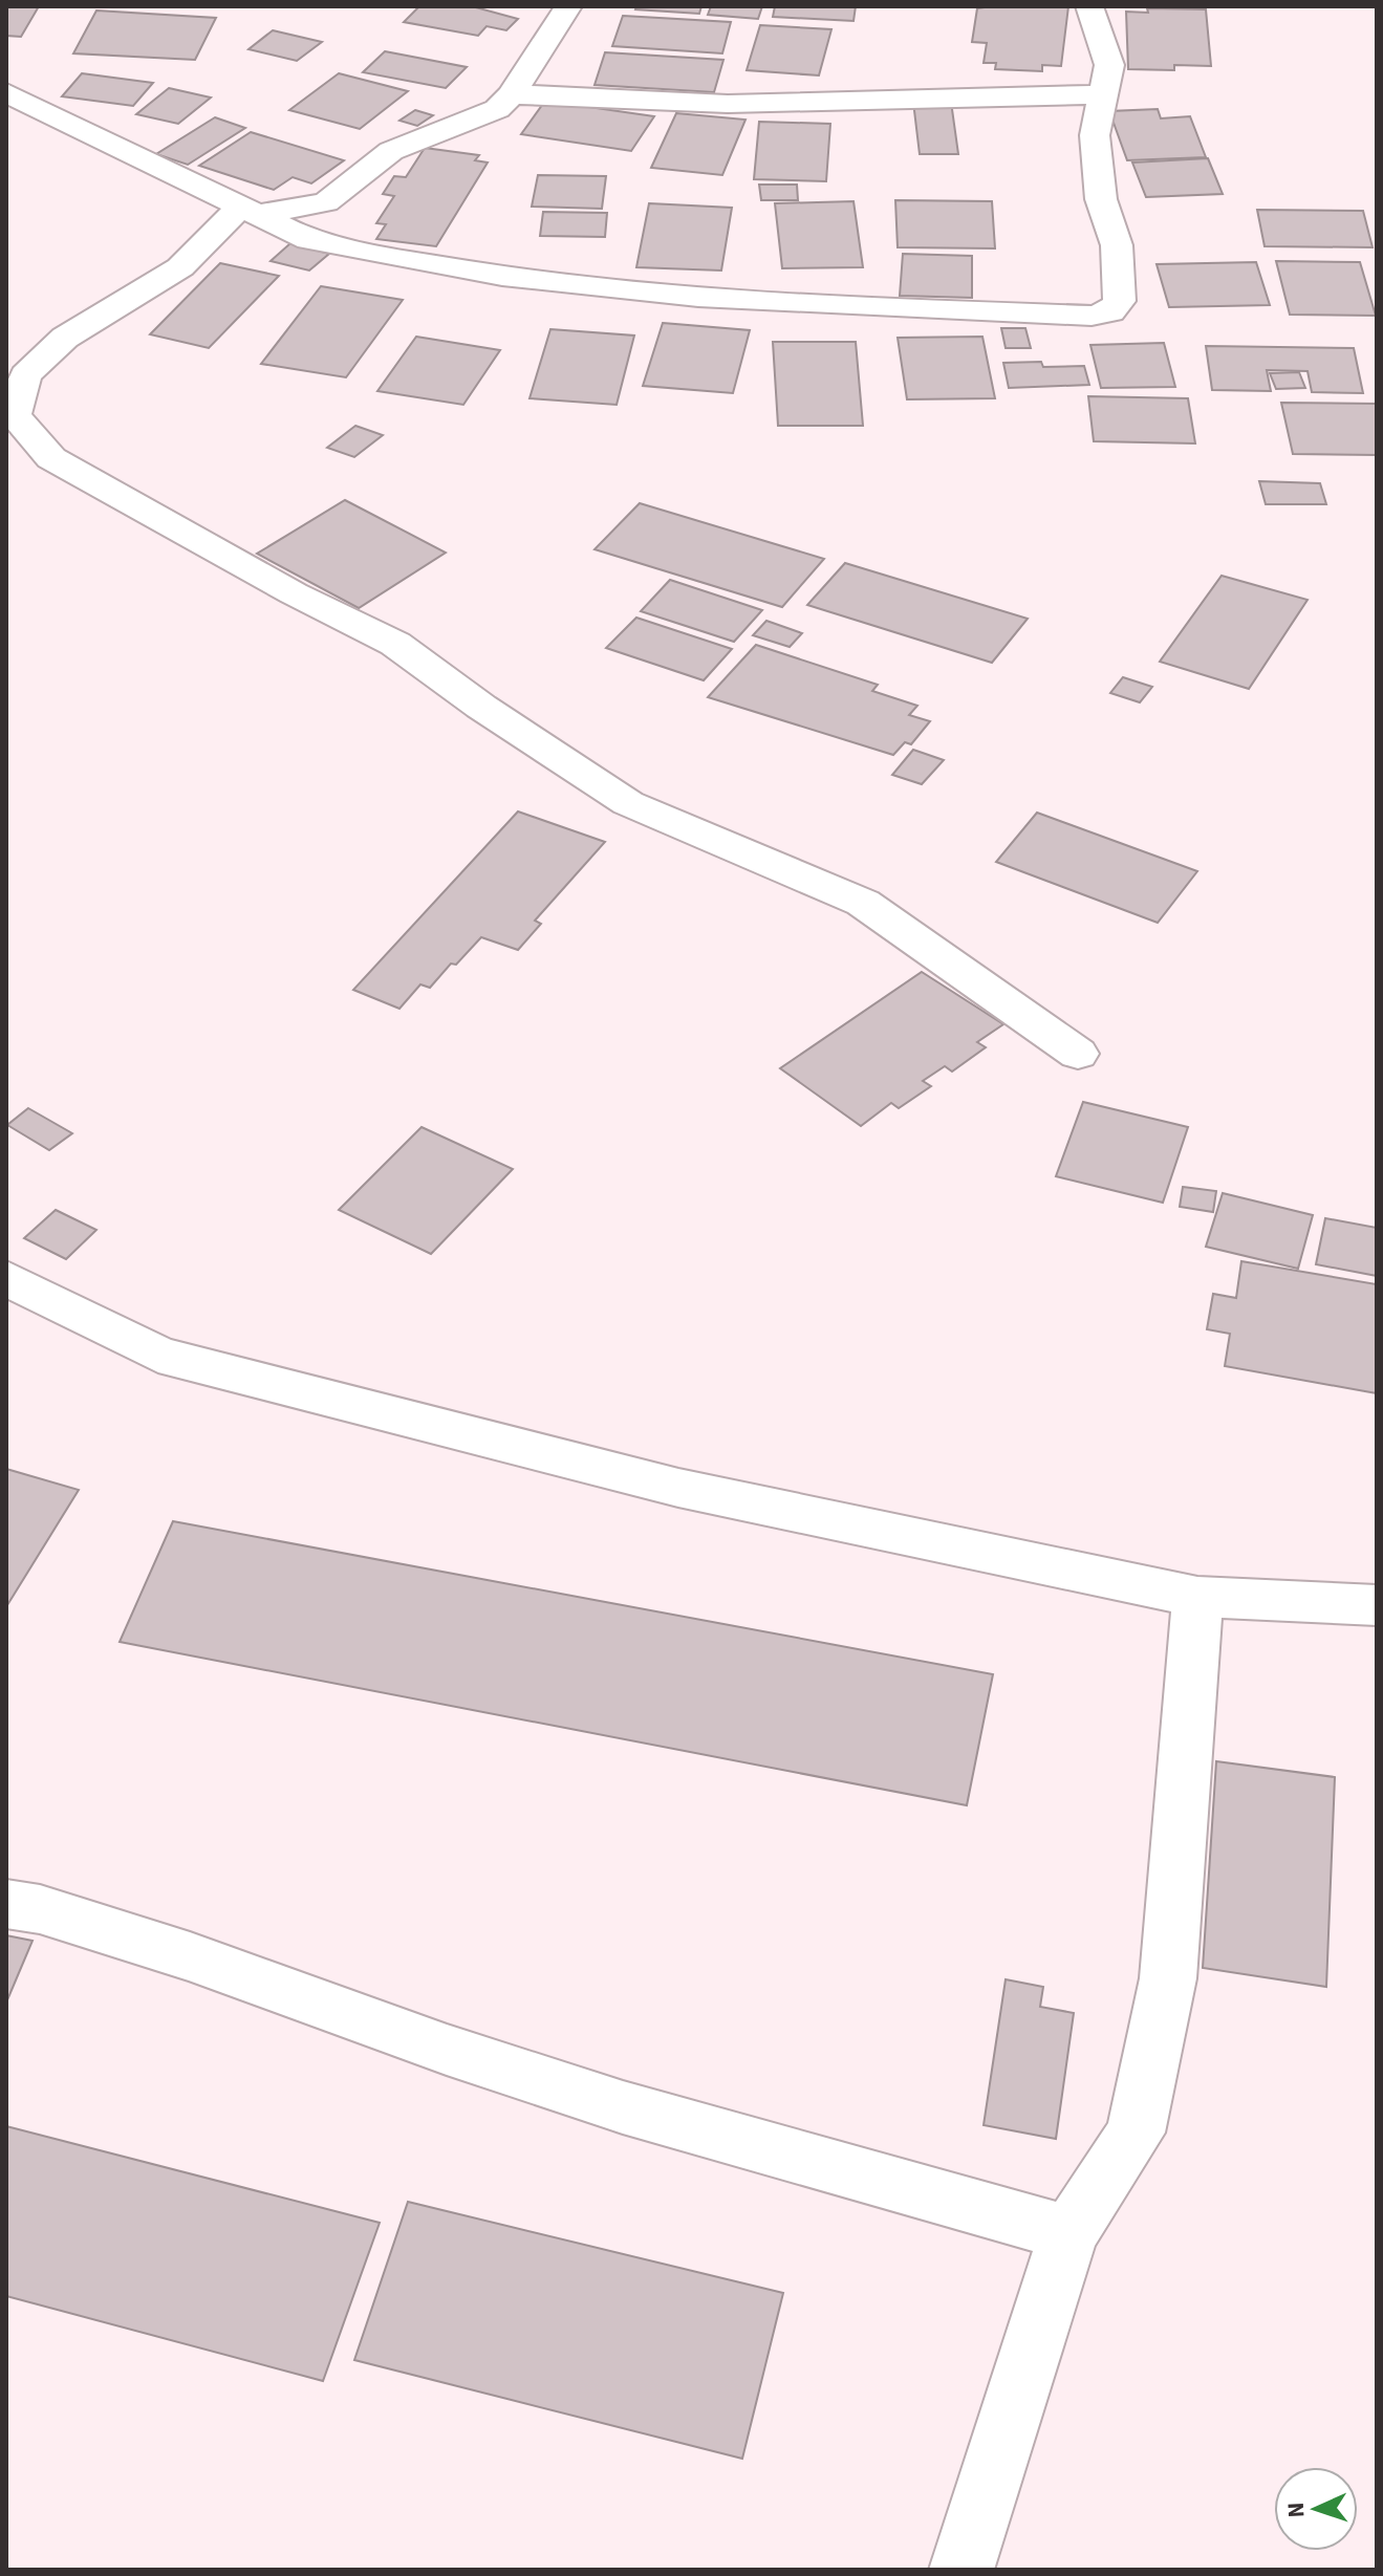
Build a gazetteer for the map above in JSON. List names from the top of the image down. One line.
{"north":"left"}
